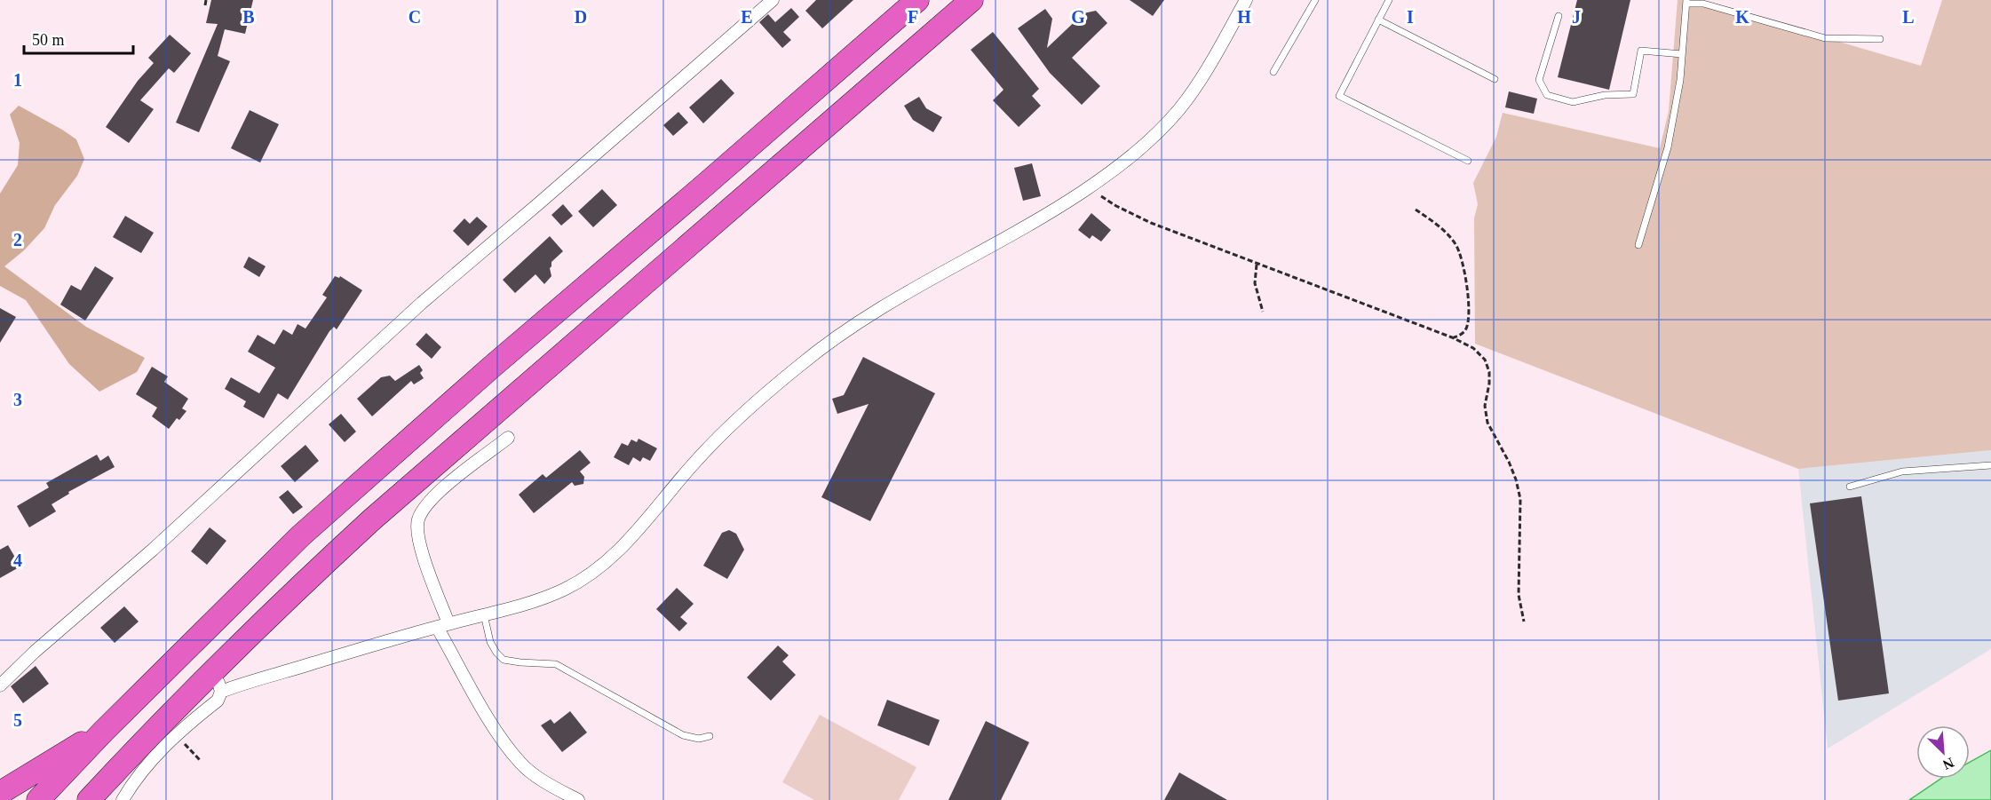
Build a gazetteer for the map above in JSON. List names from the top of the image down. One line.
{"scale_bar":"50 m","north":"bottom right","grid":{"columns":["B","C","D","E","F","G","H","I","J","K","L"],"rows":["1","2","3","4","5"]}}
